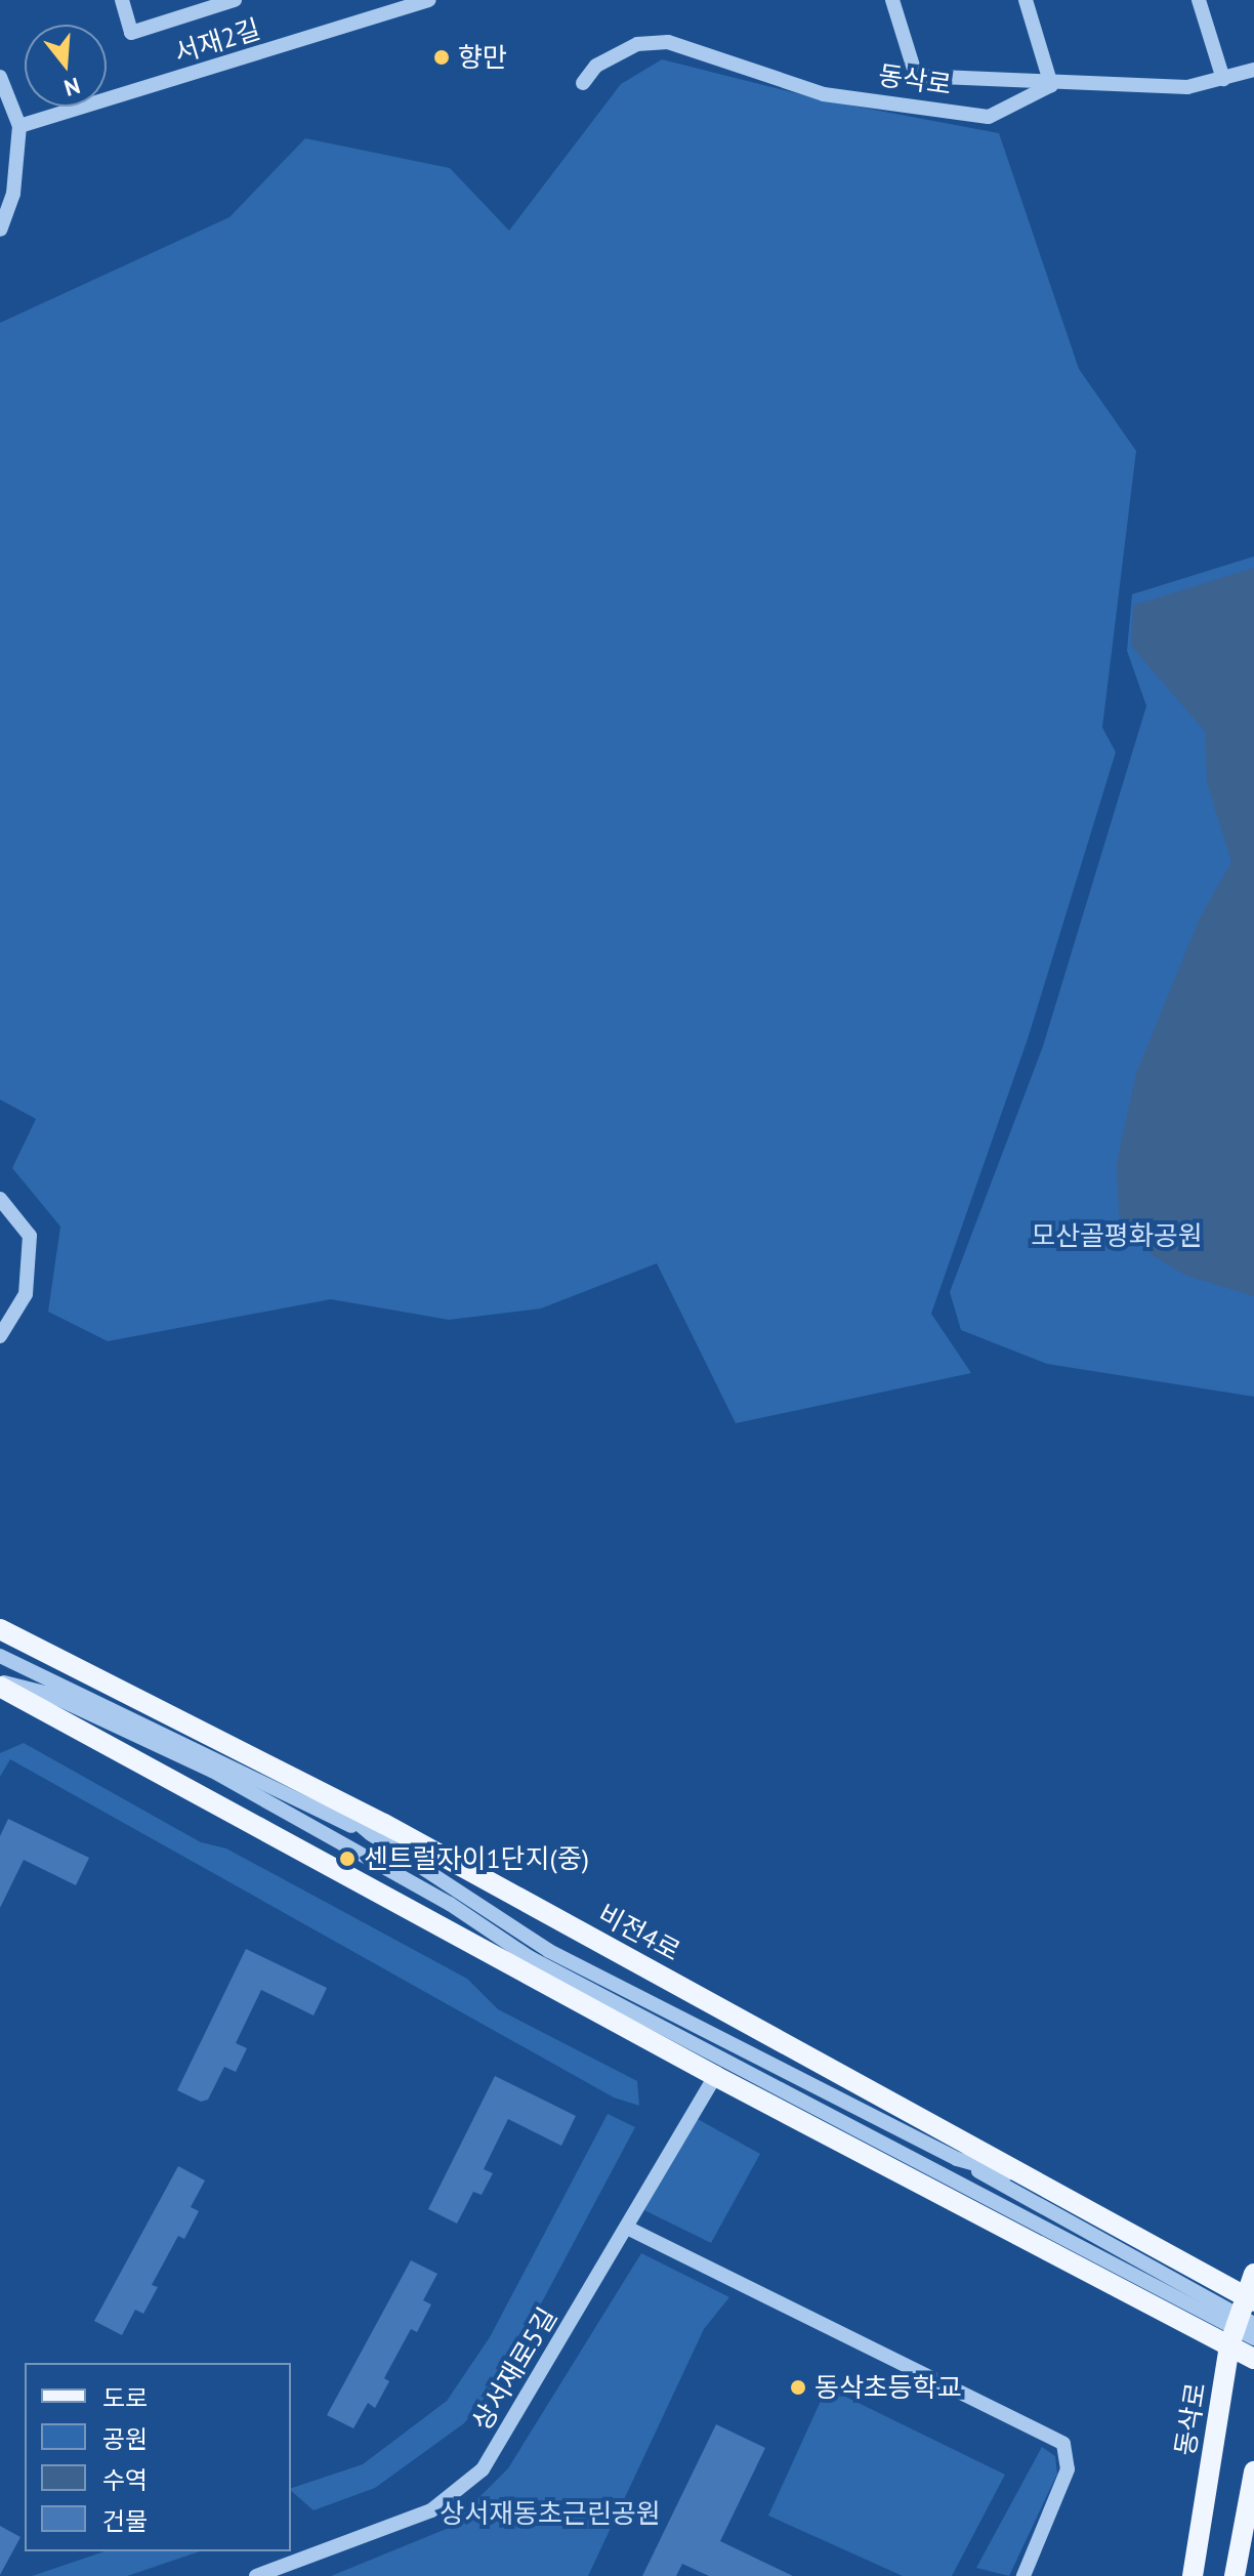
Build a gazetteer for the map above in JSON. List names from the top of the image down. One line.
{"streets":{"main road":["동삭로","비전4로"],"street":["서재2길","상서재로5길"]},"crossings":[["동삭로","비전4로"]],"parks":["모산골평화공원","상서재동초근린공원"],"places":["향만","센트럴자이1단지(중)","동삭초등학교"],"legend":["도로","공원","수역","건물"],"north":"bottom"}
